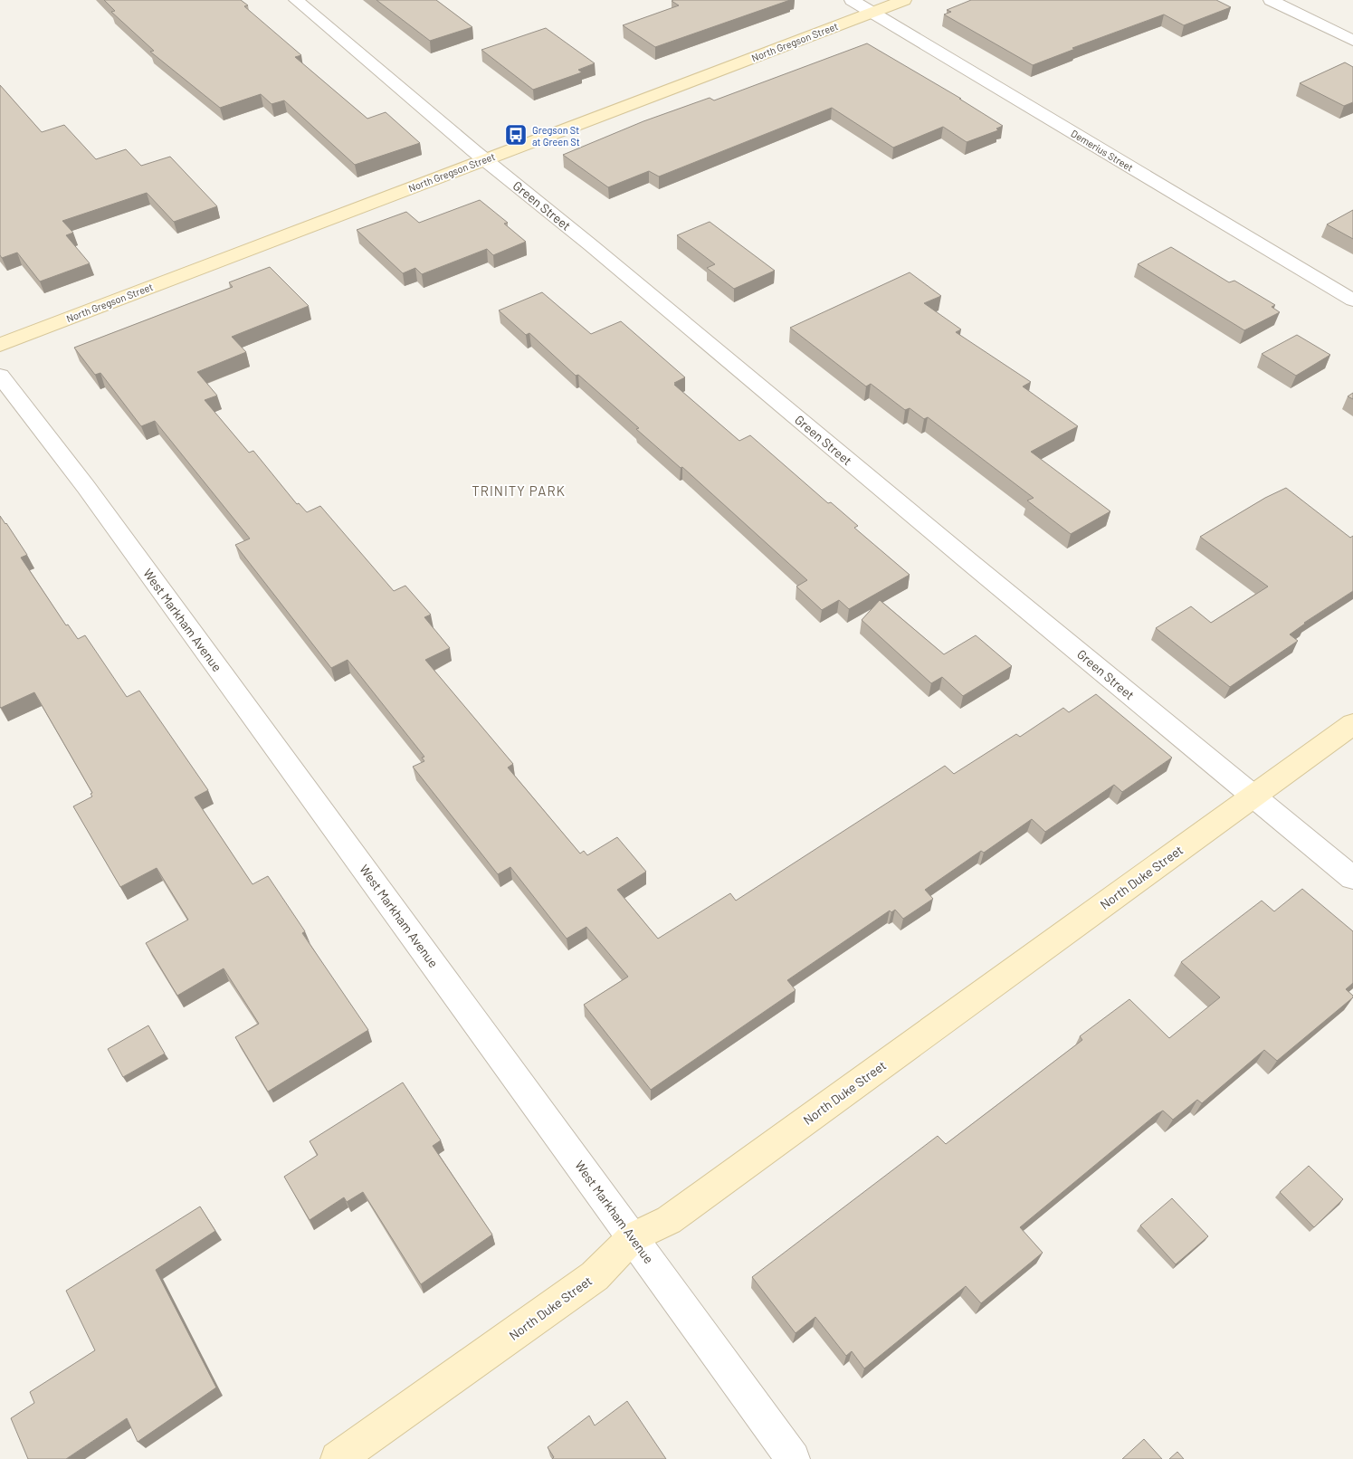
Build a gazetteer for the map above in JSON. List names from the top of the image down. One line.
{"streets":{"main road":["North Gregson Street","North Duke Street"],"street":["Demerius Street","Green Street","West Markham Avenue"]},"crossings":[["North Gregson Street","Demerius Street"],["North Gregson Street","Green Street"],["Green Street","North Duke Street"],["West Markham Avenue","North Duke Street"]],"districts":["TRINITY PARK"],"places":{"bus stop":["Gregson St at Green St"]}}
